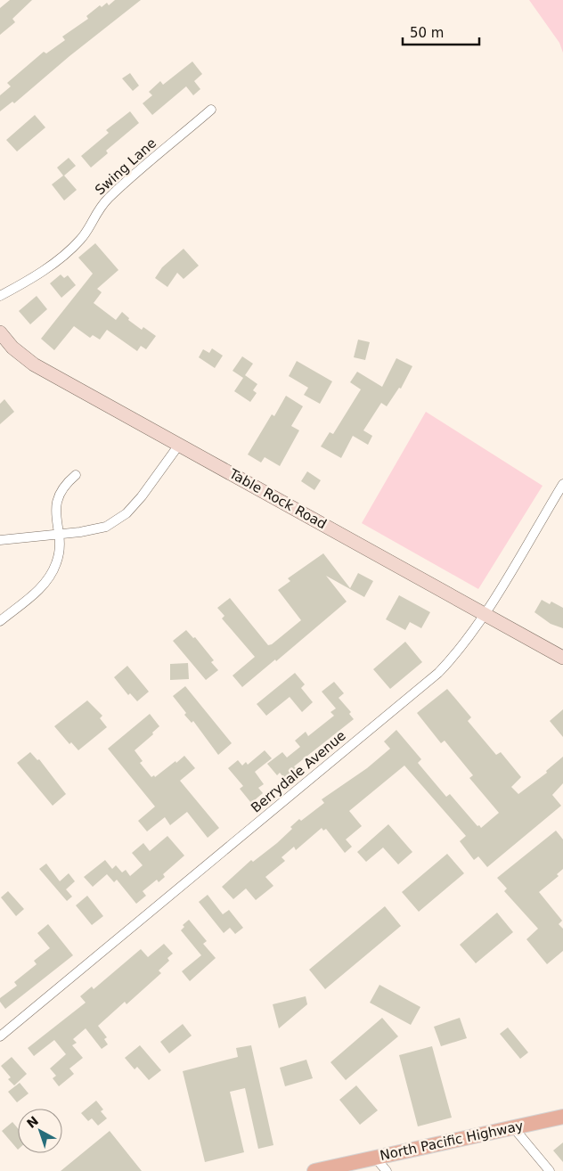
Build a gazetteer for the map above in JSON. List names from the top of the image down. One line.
{"streets":{"main road":["Table Rock Road","North Pacific Highway"],"street":["Swing Lane","Berrydale Avenue"]},"crossings":[["Table Rock Road","Berrydale Avenue"]],"scale_bar":"50 m","north":"top left"}
